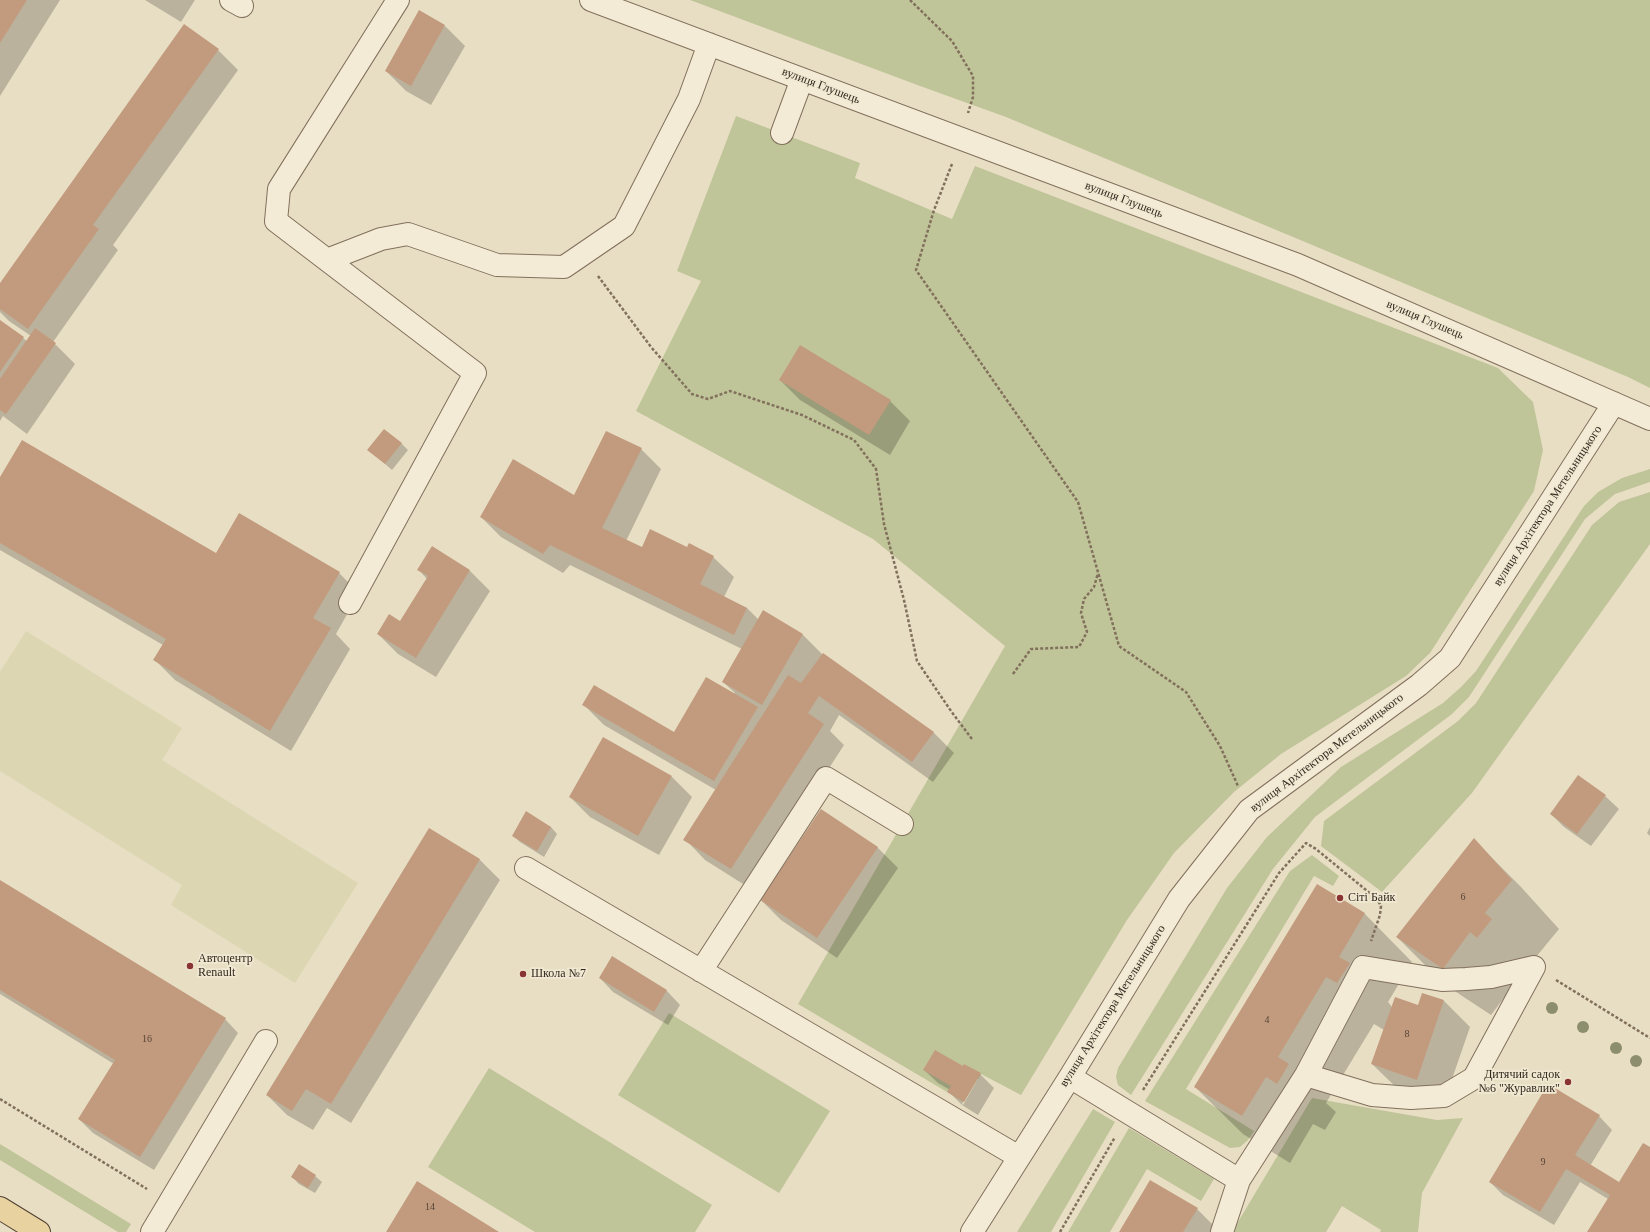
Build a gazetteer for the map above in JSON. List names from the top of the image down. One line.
{"streets":{"street":["вулиця Глушець","вулиця Архітектора Метельницького"]},"crossings":[["вулиця Глушець","вулиця Архітектора Метельницького"]],"places":["Сіті Байк","Автоцентр Renault","Школа №7","Дитячий садок №6 \"Журавлик\""],"house_numbers":["6","4","8","16","9","14"]}
